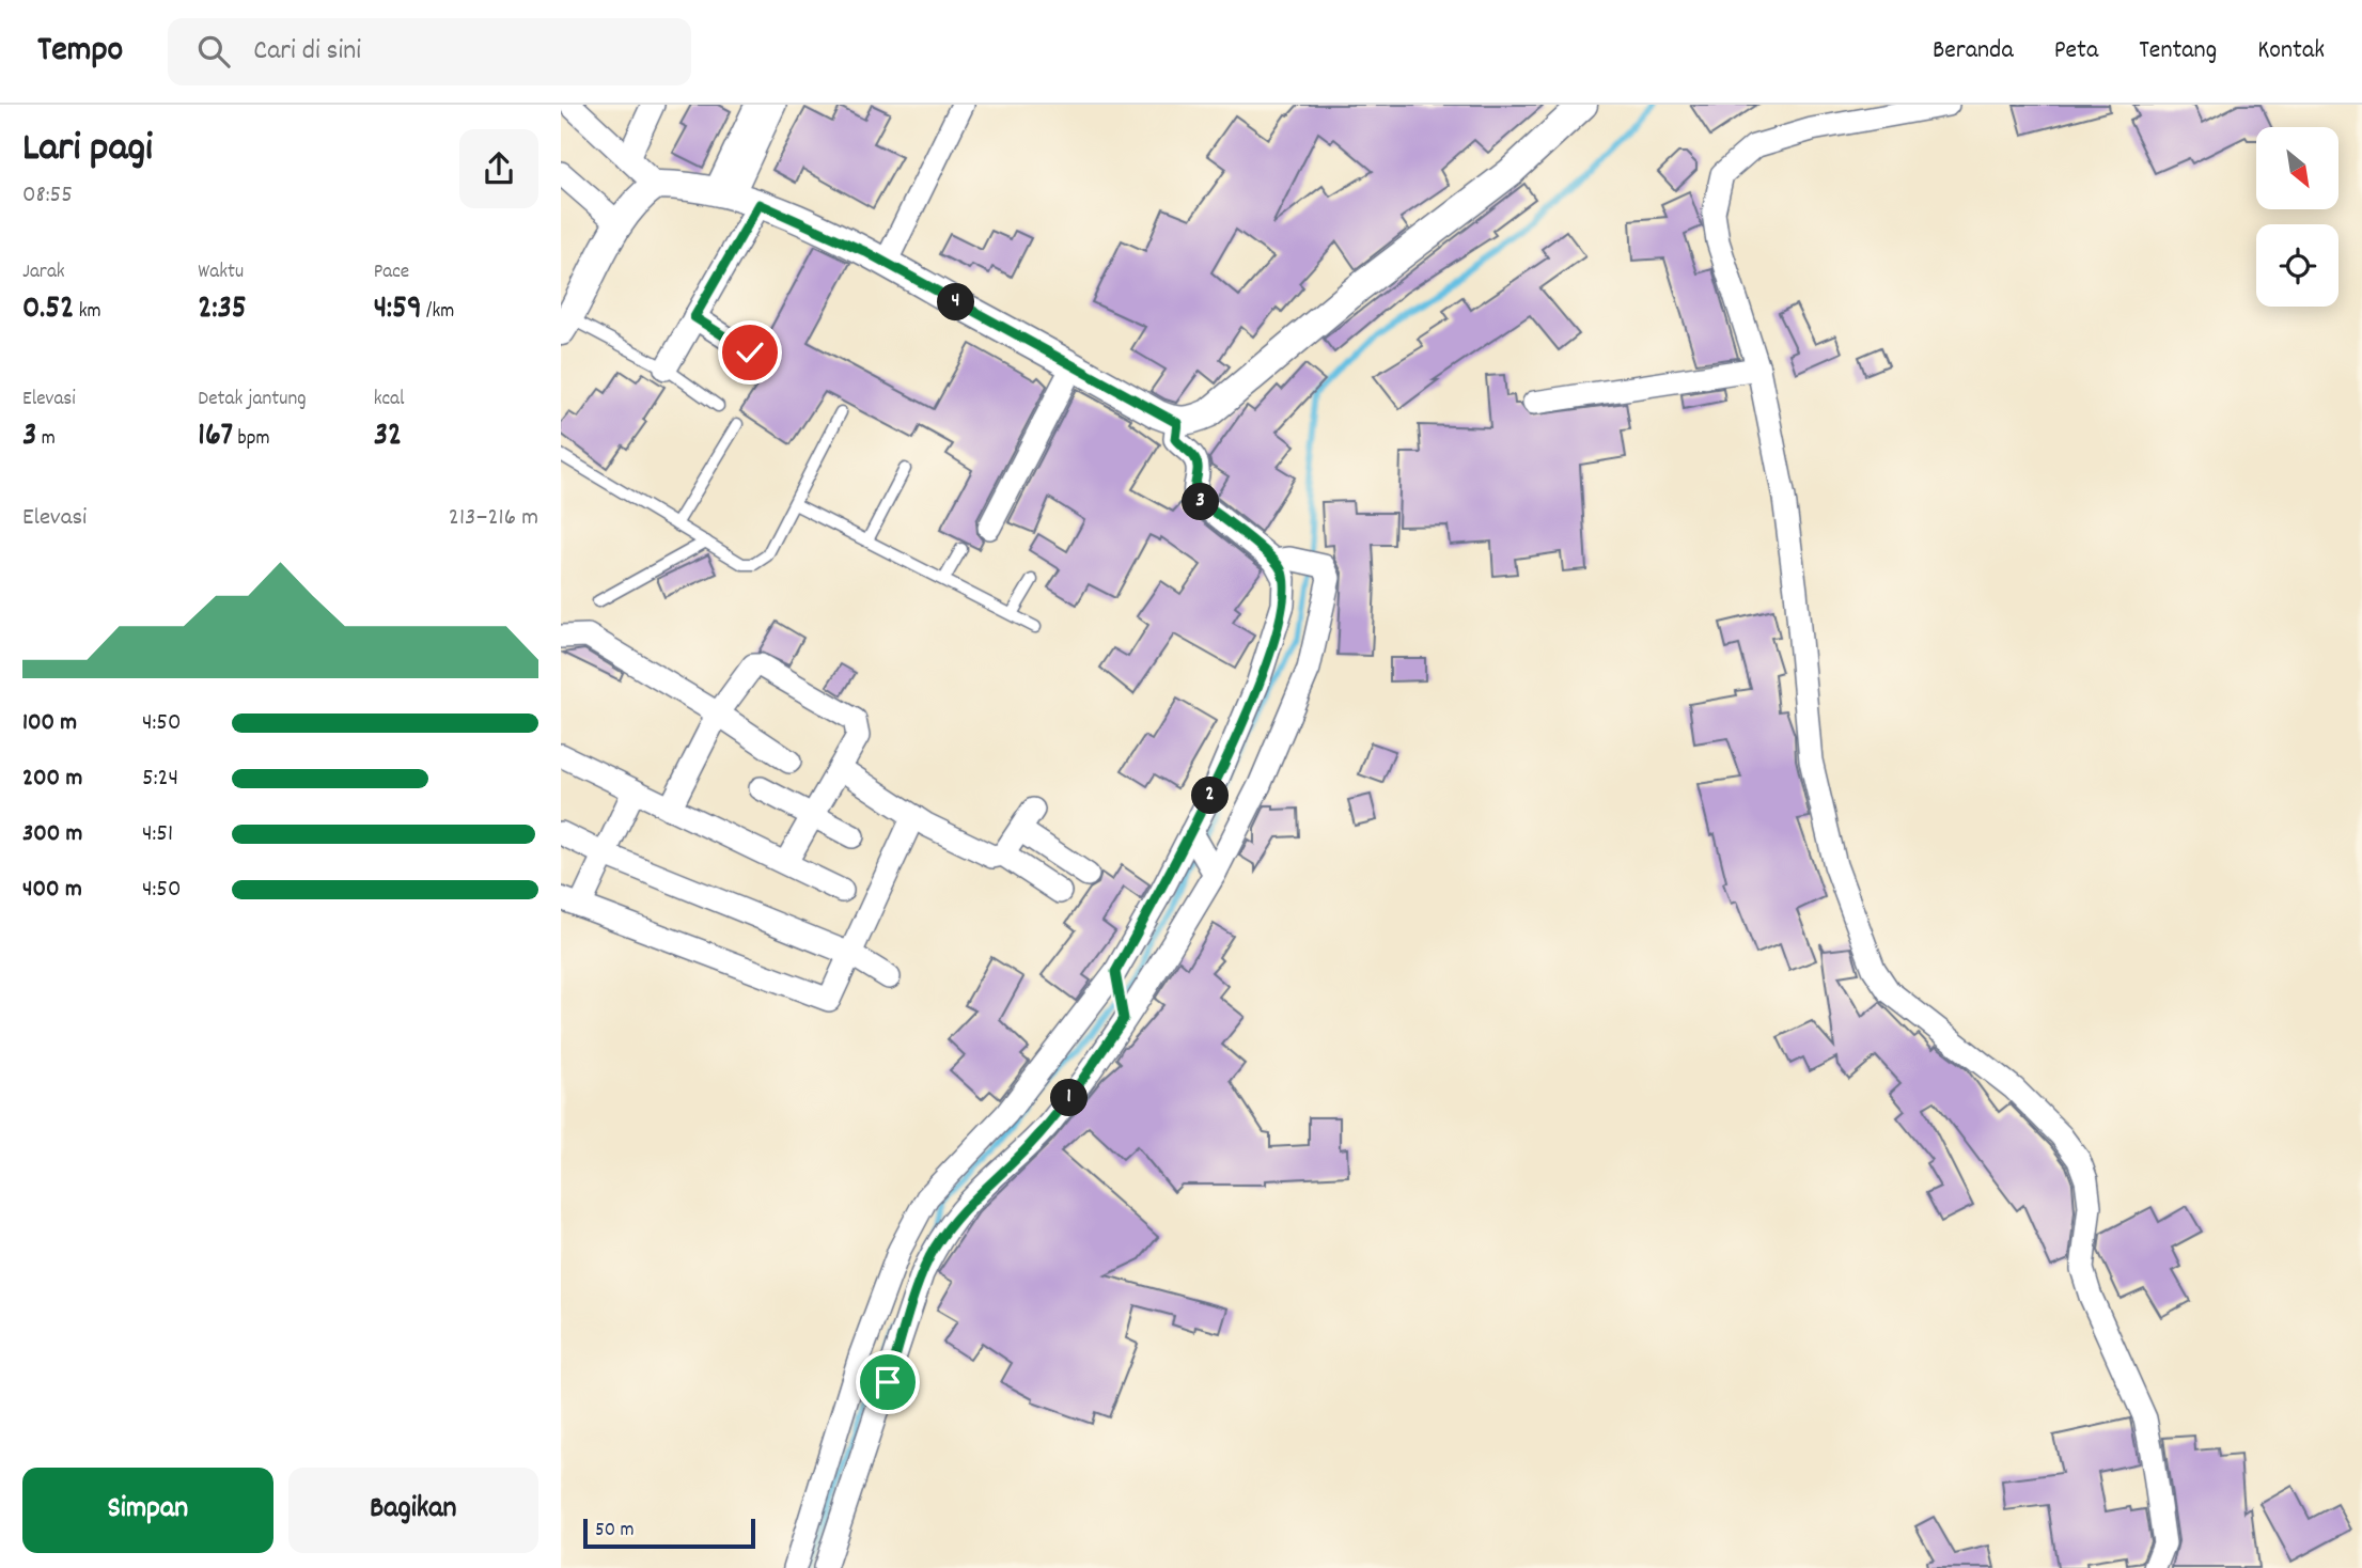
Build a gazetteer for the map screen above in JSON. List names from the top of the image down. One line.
{"scale_bar":"50 m","north":"bottom right","page":{"header":"Tempo","search":"Cari di sini","nav":["Beranda","Peta","Tentang","Kontak"],"heading":["Lari pagi","08:55"],"stats":[["Jarak","0.52 km"],["Waktu","2:35"],["Pace","4:59 /km"],["Elevasi","3 m"],["Detak jantung","167 bpm"],["kcal","32"]],"pins":["4","3","2","1"],"chart":["Elevasi","213–216 m"],"list":[{"name":"100 m","note":"4:50"},{"name":"200 m","note":"5:24"},{"name":"300 m","note":"4:51"},{"name":"400 m","note":"4:50"}],"buttons":["Simpan","Bagikan"],"scale":"50 m"}}
